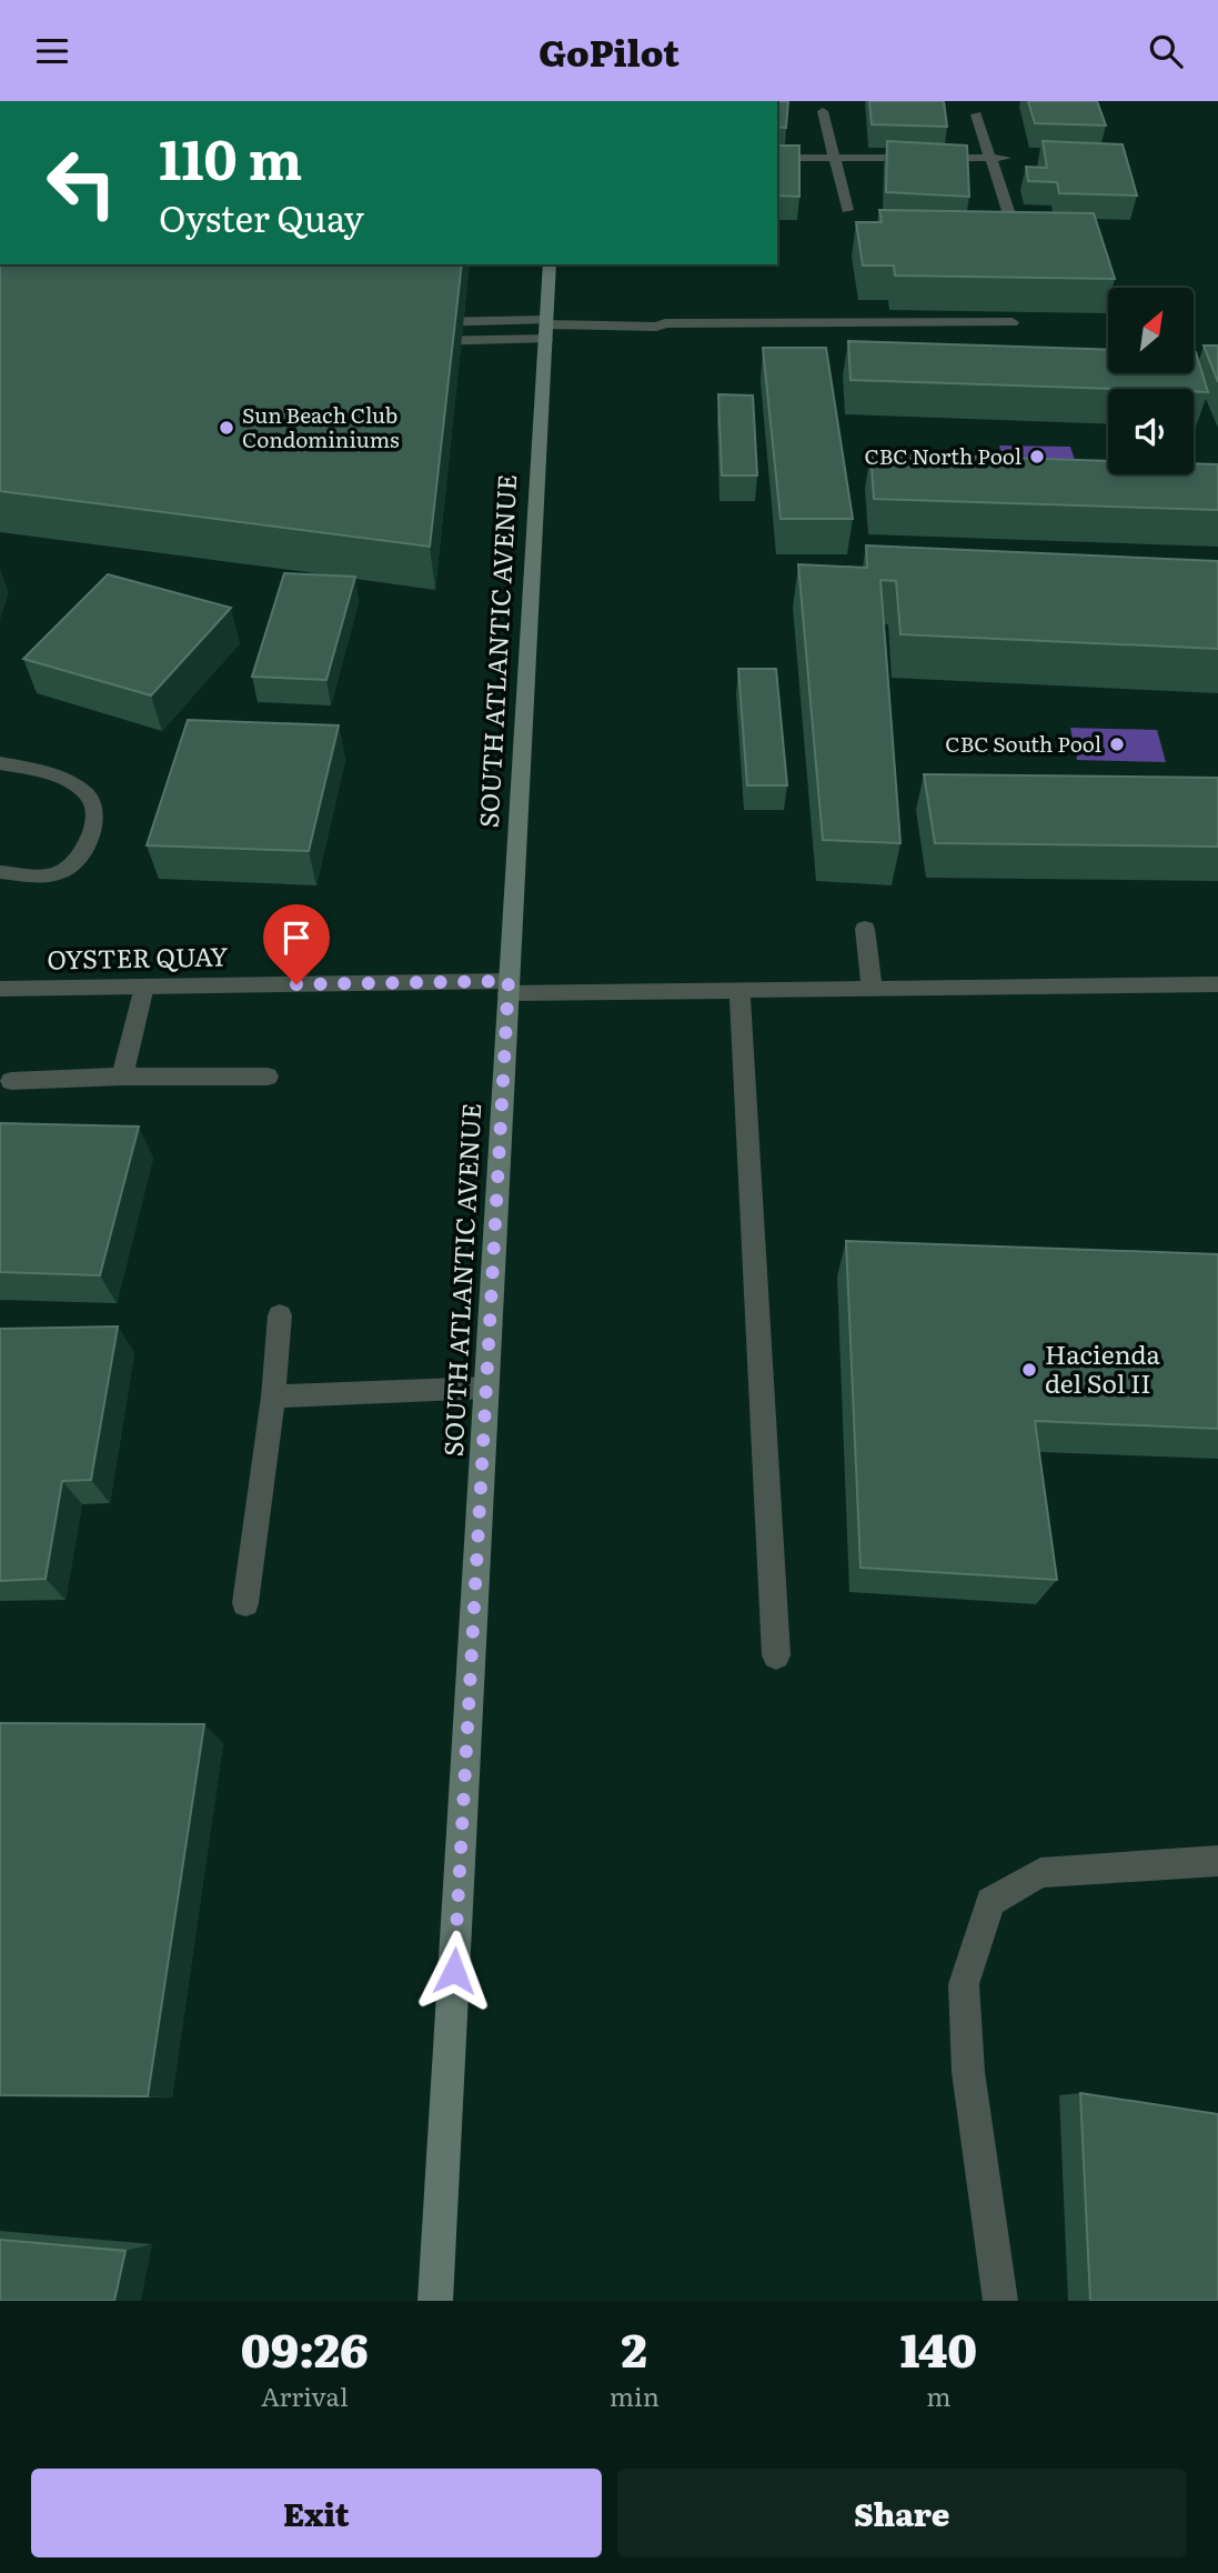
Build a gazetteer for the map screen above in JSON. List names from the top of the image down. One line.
{"streets":{"street":["SOUTH ATLANTIC AVENUE","OYSTER QUAY"]},"crossings":[["SOUTH ATLANTIC AVENUE","OYSTER QUAY"]],"places":["Sun Beach Club Condominiums","CBC North Pool","CBC South Pool","Hacienda del Sol II"],"north":"top right","page":{"header":"GoPilot","turn":["110 m","Oyster Quay"],"eta":["09:26","Arrival","2","min","140","m"],"buttons":["Exit","Share"]}}
